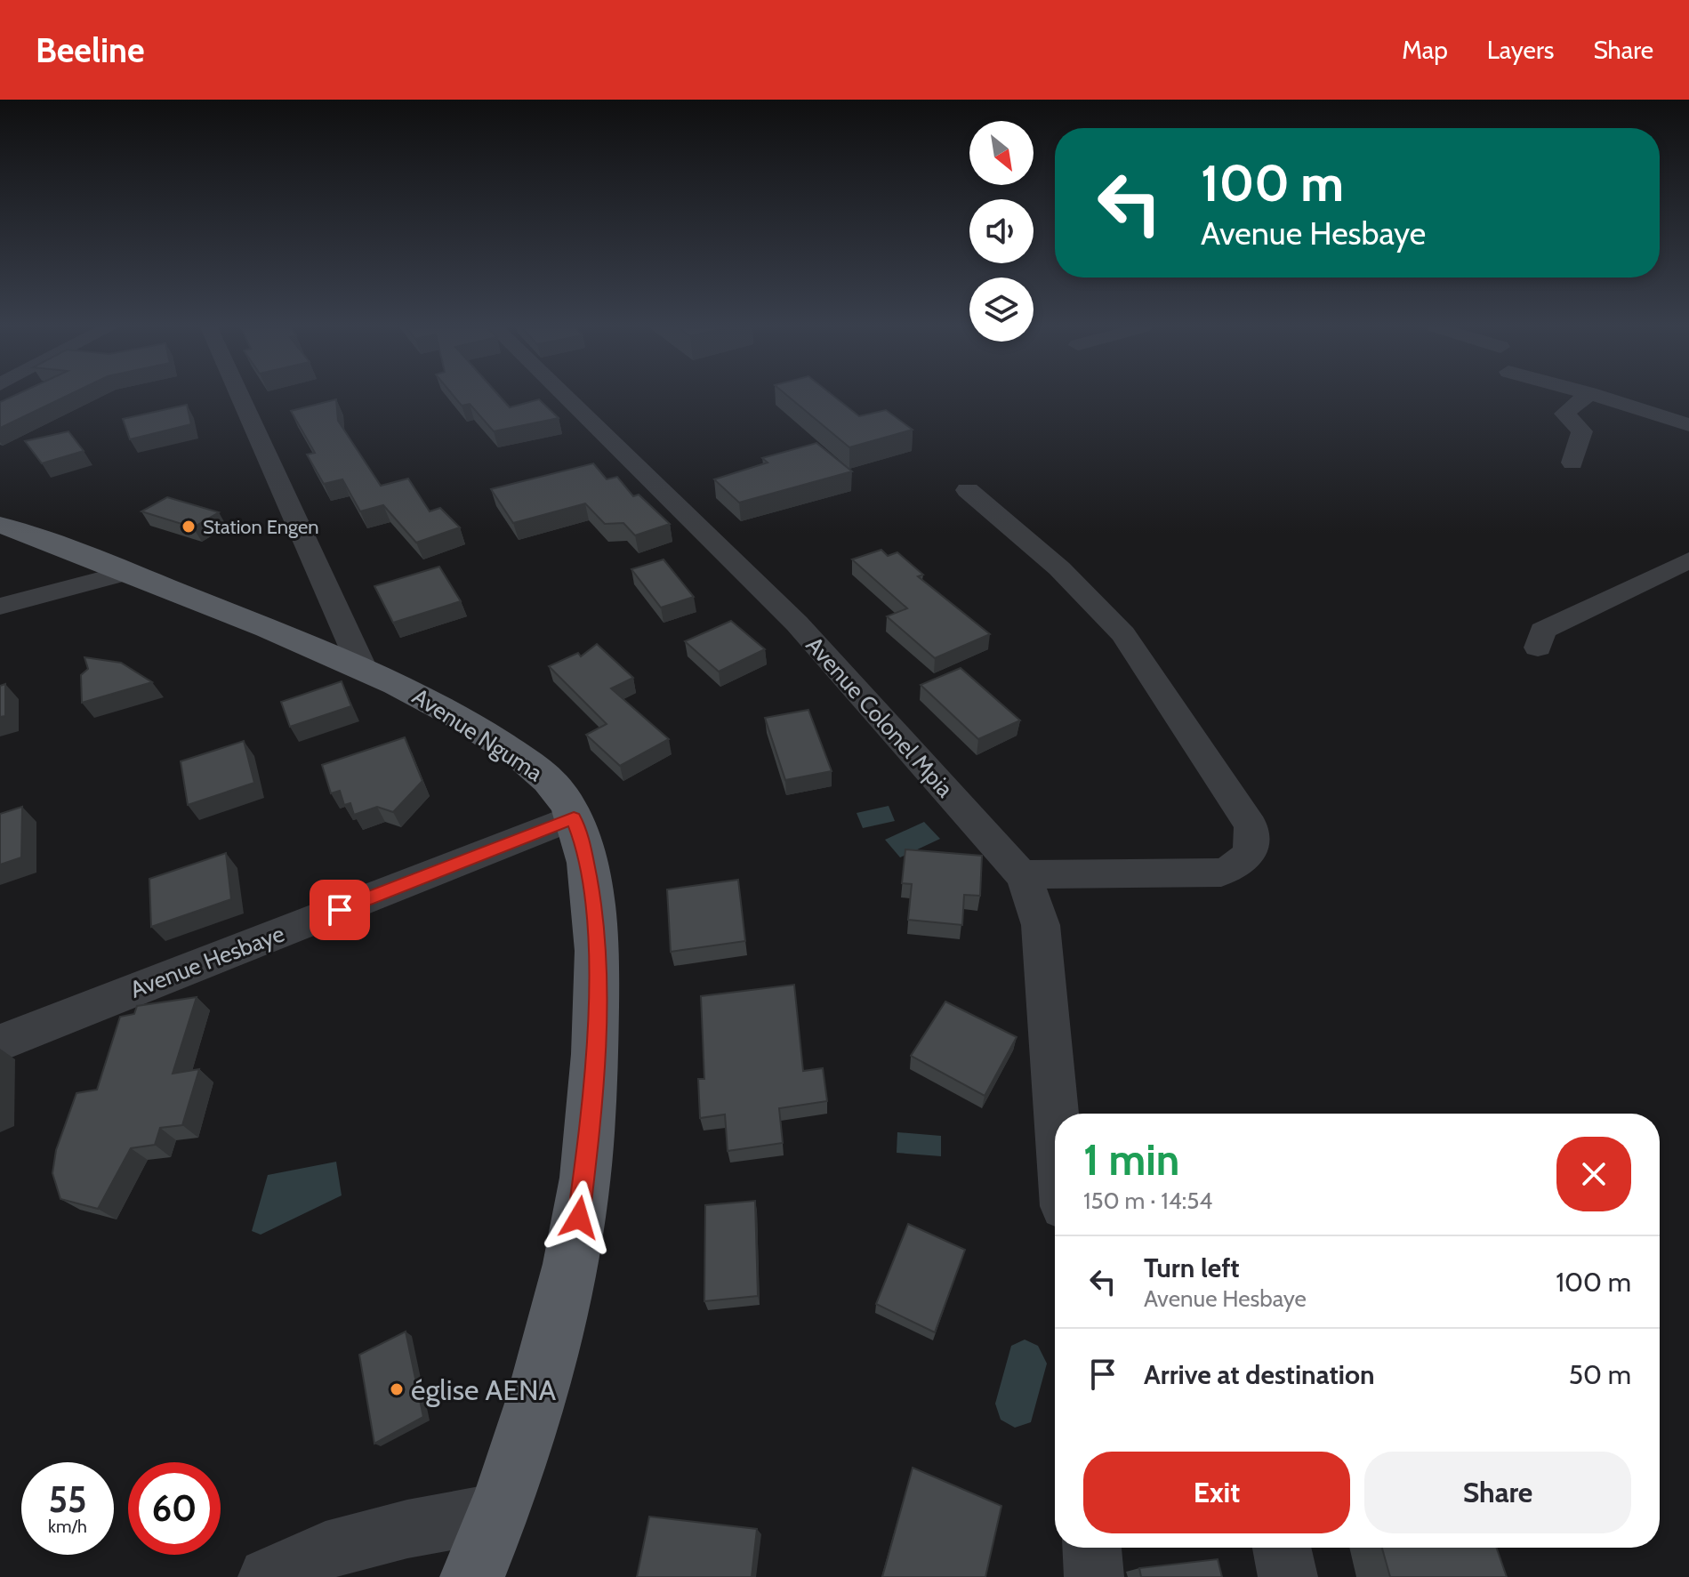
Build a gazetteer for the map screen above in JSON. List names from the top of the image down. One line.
{"streets":{"main road":["Avenue Nguma"],"street":["Avenue Colonel Mpia","Avenue Hesbaye"]},"crossings":[["Avenue Nguma","Avenue Hesbaye"]],"places":["Station Engen","église AENA"],"north":"bottom right","page":{"header":"Beeline","nav":["Map","Layers","Share"],"turn":["100 m","Avenue Hesbaye"],"heading":["1 min","150 m · 14:54"],"list":[{"name":"Turn left","note":"Avenue Hesbaye","value":"100 m"},{"name":"Arrive at destination","value":"50 m"}],"buttons":["Exit","Share"],"speed":"55 km/h","limit":"60"}}
